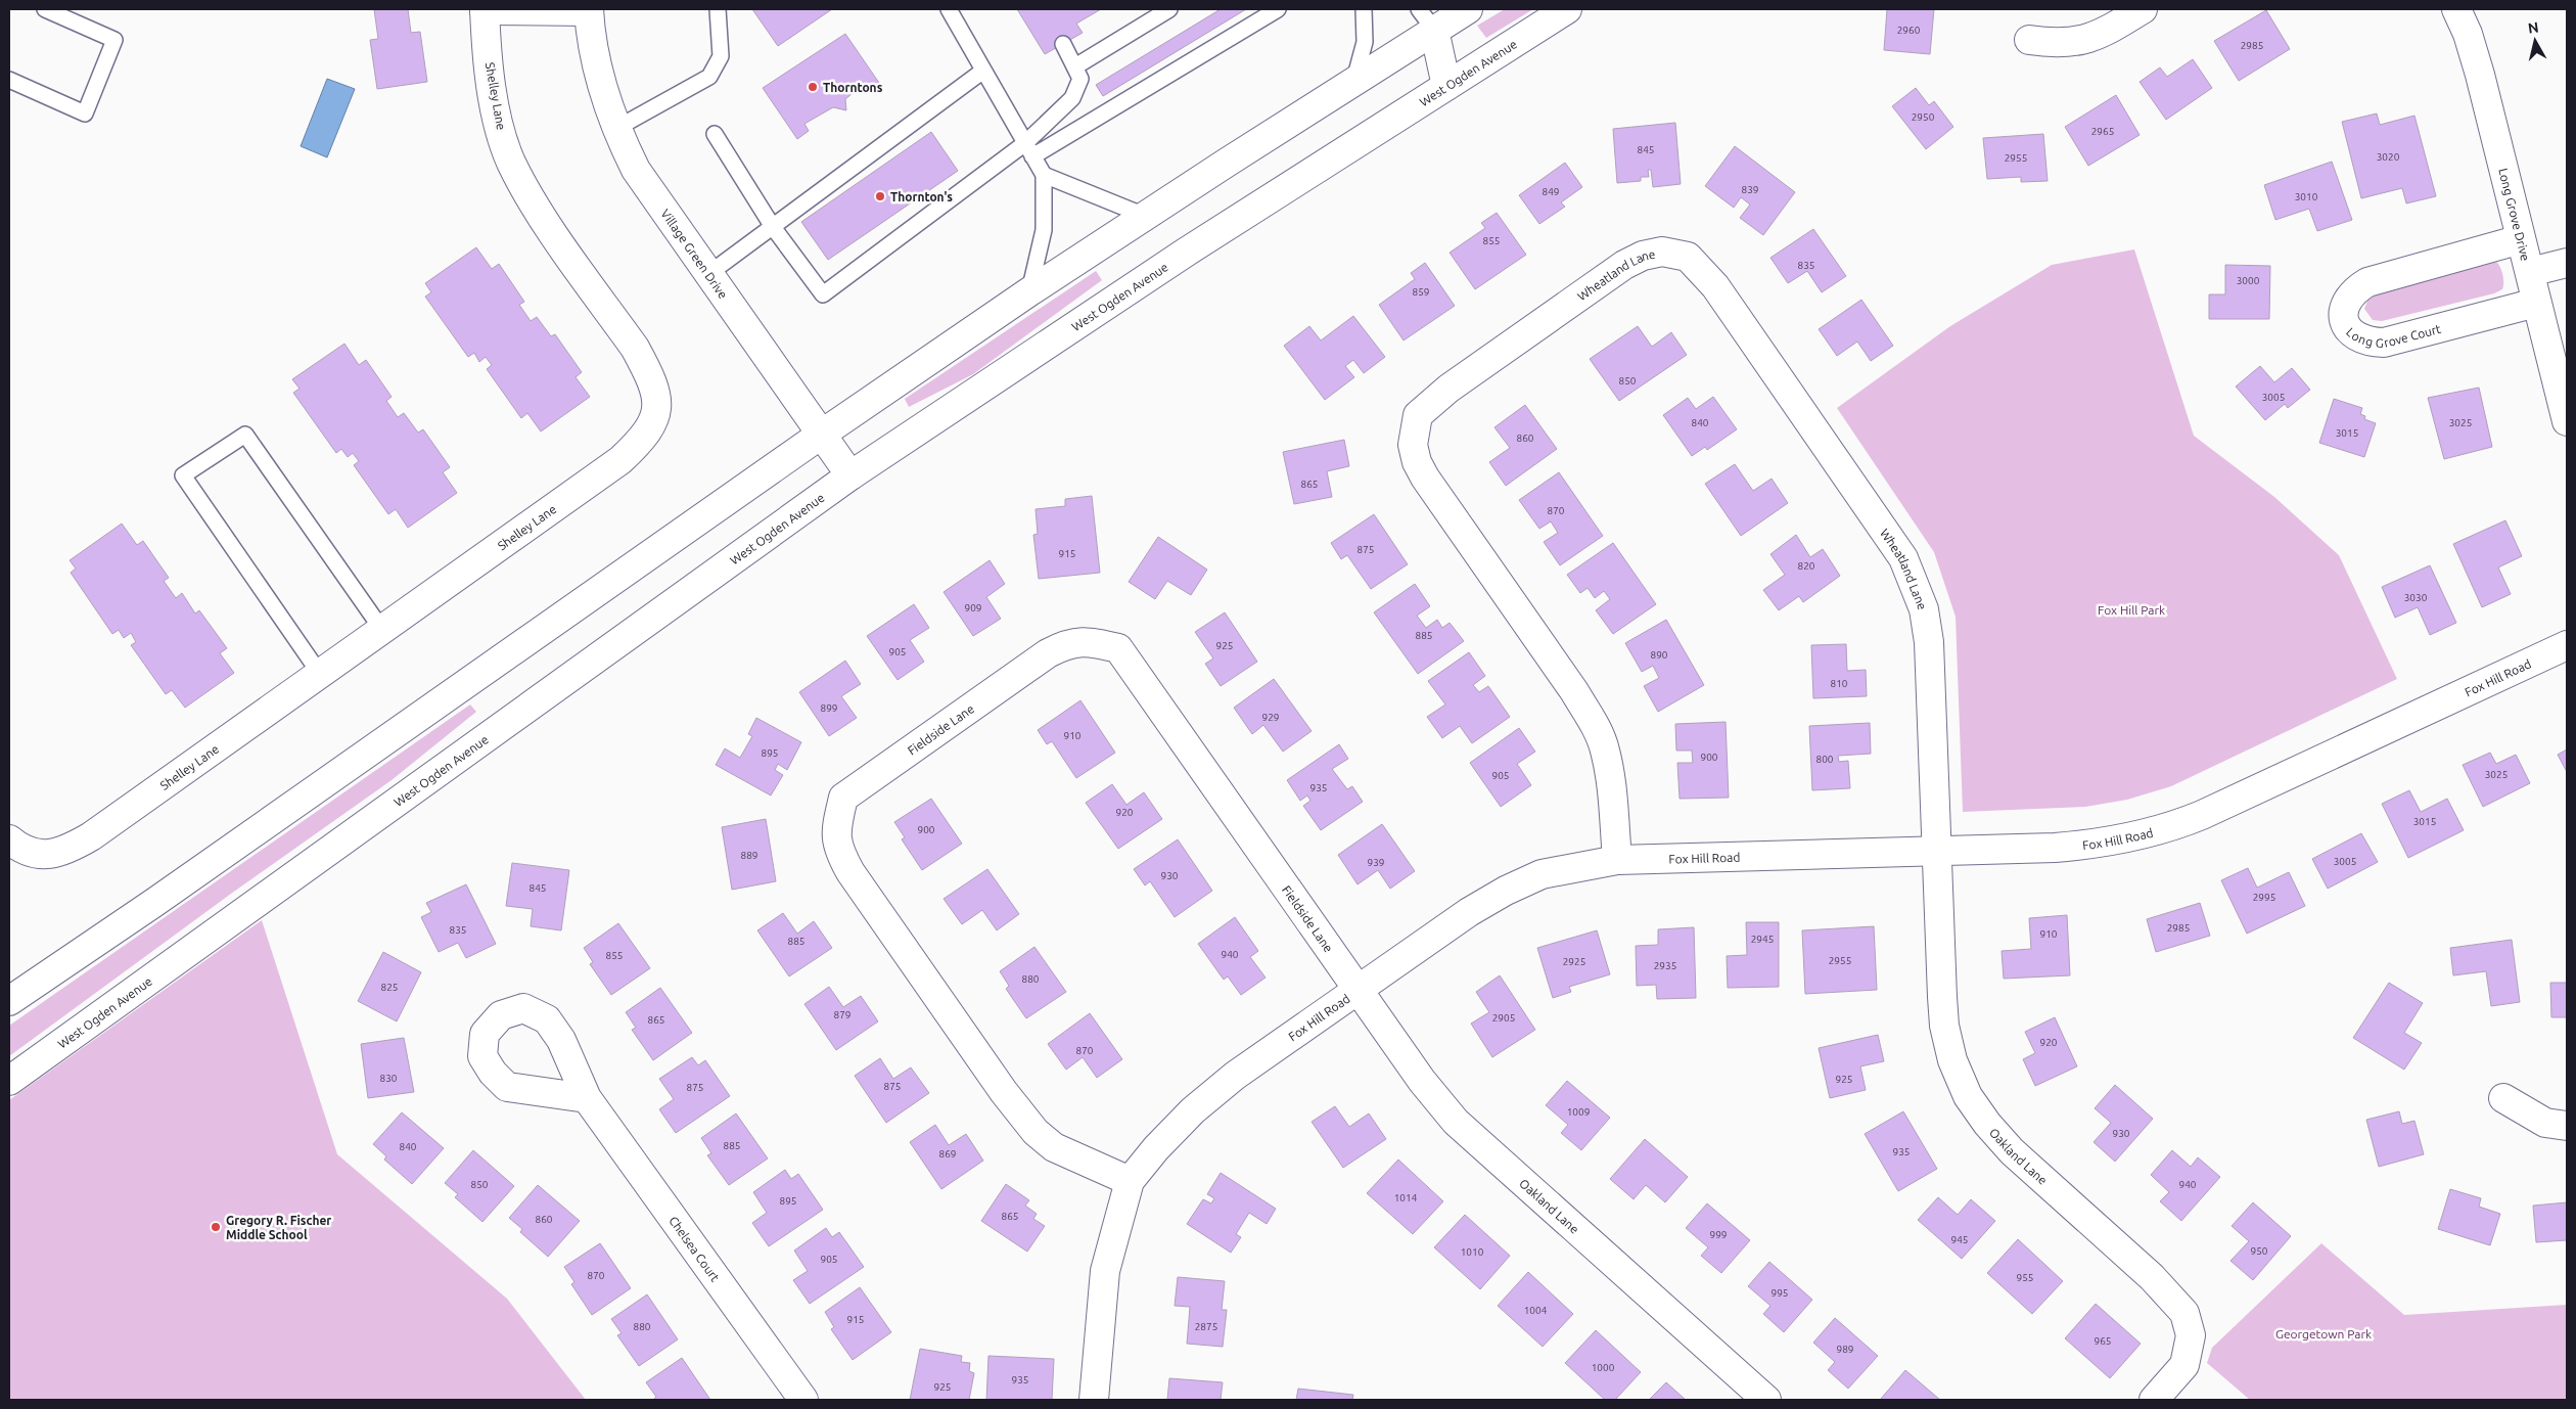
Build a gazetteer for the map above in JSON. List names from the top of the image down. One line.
{"streets":{"street":["West Ogden Avenue","Shelley Lane","Long Grove Drive","Village Green Drive","Wheatland Lane","Long Grove Court","Fox Hill Road","Fieldside Lane","Oakland Lane","Chelsea Court"]},"crossings":[["West Ogden Avenue","Village Green Drive"],["Long Grove Drive","Long Grove Court"],["Wheatland Lane","Fox Hill Road"],["Wheatland Lane","Oakland Lane"],["Fox Hill Road","Fieldside Lane"],["Fox Hill Road","Oakland Lane"],["Fieldside Lane","Oakland Lane"]],"parks":["Fox Hill Park","Georgetown Park"],"places":["Thorntons","Thornton's","Gregory R. Fischer Middle School"],"house_numbers":["2960","2985","2950","2965","845","3020","2955","839","849","3010","855","835","3000","859","850","3005","840","3025","3015","860","865","870","875","915","820","3030","909","885","925","905","890","810","899","929","910","895","900","800","3025","905","935","920","3015","900","889","3005","939","930","845","2995","2985","835","910","2945","885","940","855","2955","2925","2935","880","825","879","2905","865","920","870","830","925","875","875","1009","930","885","840","935","869","850","940","1014","895","865","860","999","945","950","1010","905","870","955","995","1004","915","880","2875","965","989","1000","935","925"],"north":"top"}
